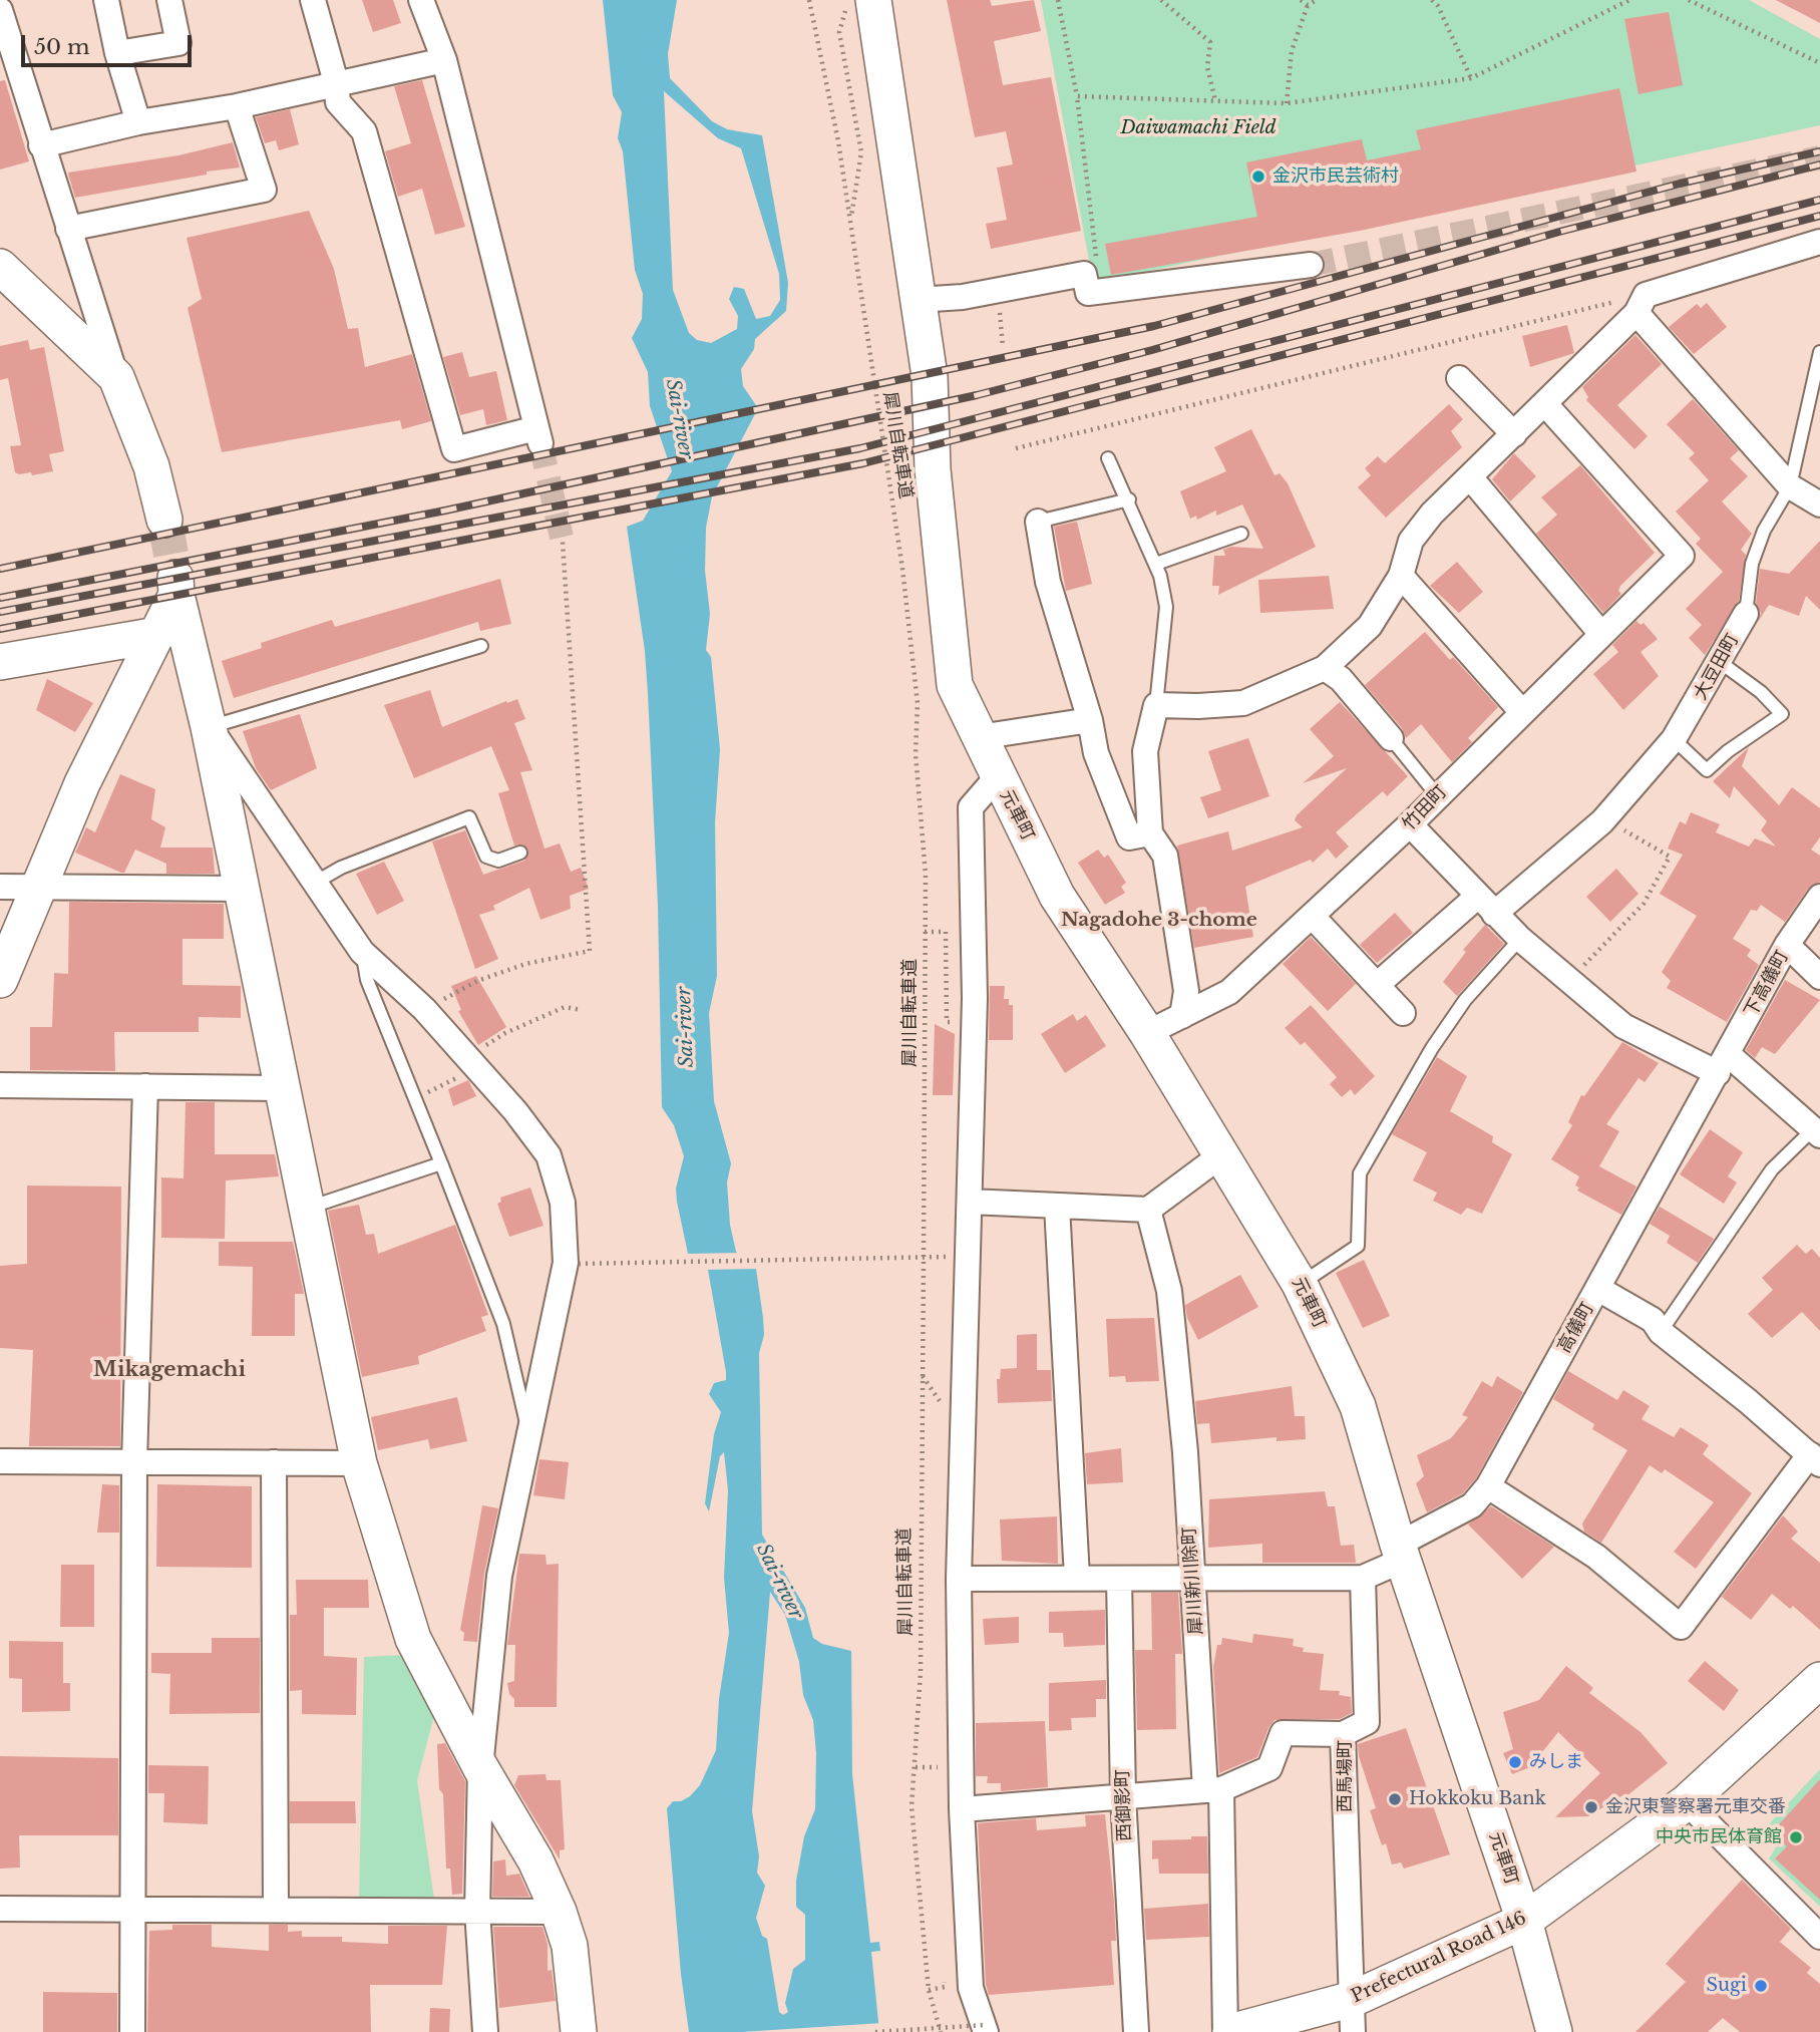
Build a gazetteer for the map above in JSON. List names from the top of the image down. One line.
{"streets":{"street":["大豆田町","竹田町","元車町","下高儀町","高儀町","犀川新川除町","西馬場町","西御影町","Prefectural Road 146"],"path":["犀川自転車道"]},"crossings":[["竹田町","元車町"],["元車町","高儀町"],["元車町","Prefectural Road 146"],["下高儀町","高儀町"],["犀川新川除町","Prefectural Road 146"],["西馬場町","Prefectural Road 146"]],"districts":["Nagadohe 3-chome","Mikagemachi"],"water":["Sai-river"],"parks":["Daiwamachi Field"],"places":["金沢市民芸術村","みしま","Hokkoku Bank","金沢東警察署元車交番","中央市民体育館","Sugi"],"scale_bar":"50 m"}
